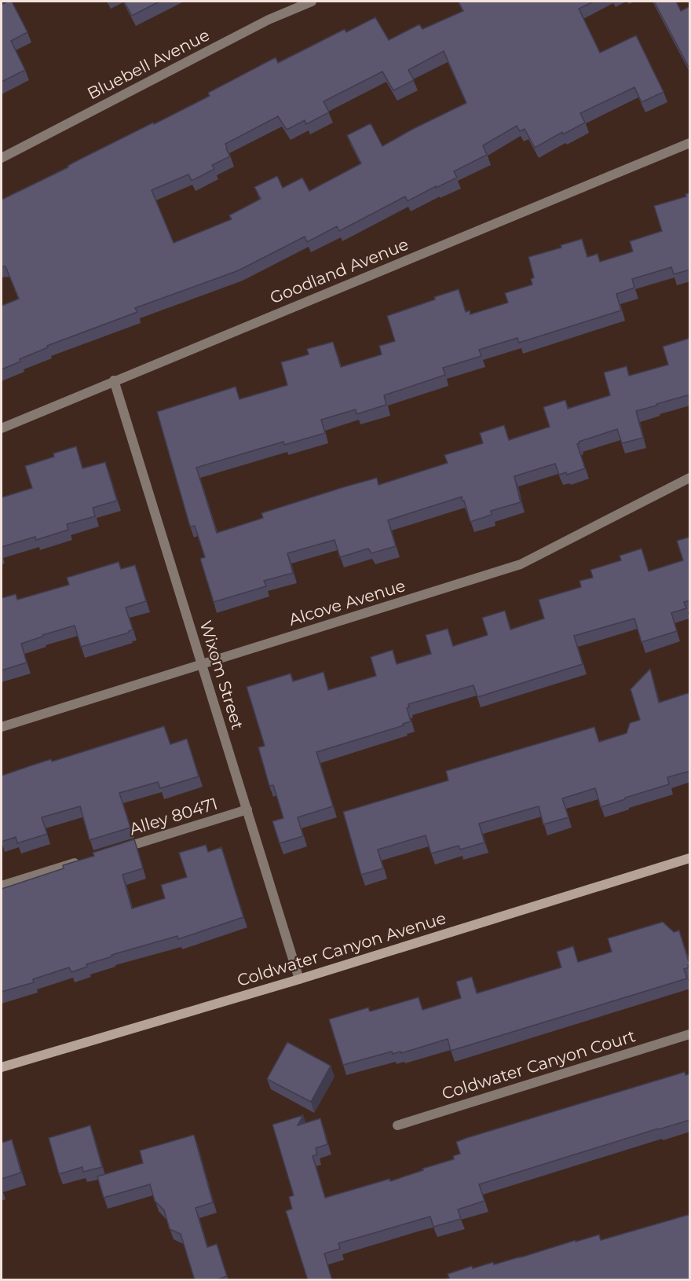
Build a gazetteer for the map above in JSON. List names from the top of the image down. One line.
{"streets":{"main road":["Coldwater Canyon Avenue"],"street":["Bluebell Avenue","Goodland Avenue","Alcove Avenue","Wixom Street","Alley 80471","Coldwater Canyon Court"]},"crossings":[["Goodland Avenue","Wixom Street"],["Alcove Avenue","Wixom Street"],["Wixom Street","Alley 80471"],["Wixom Street","Coldwater Canyon Avenue"]]}
